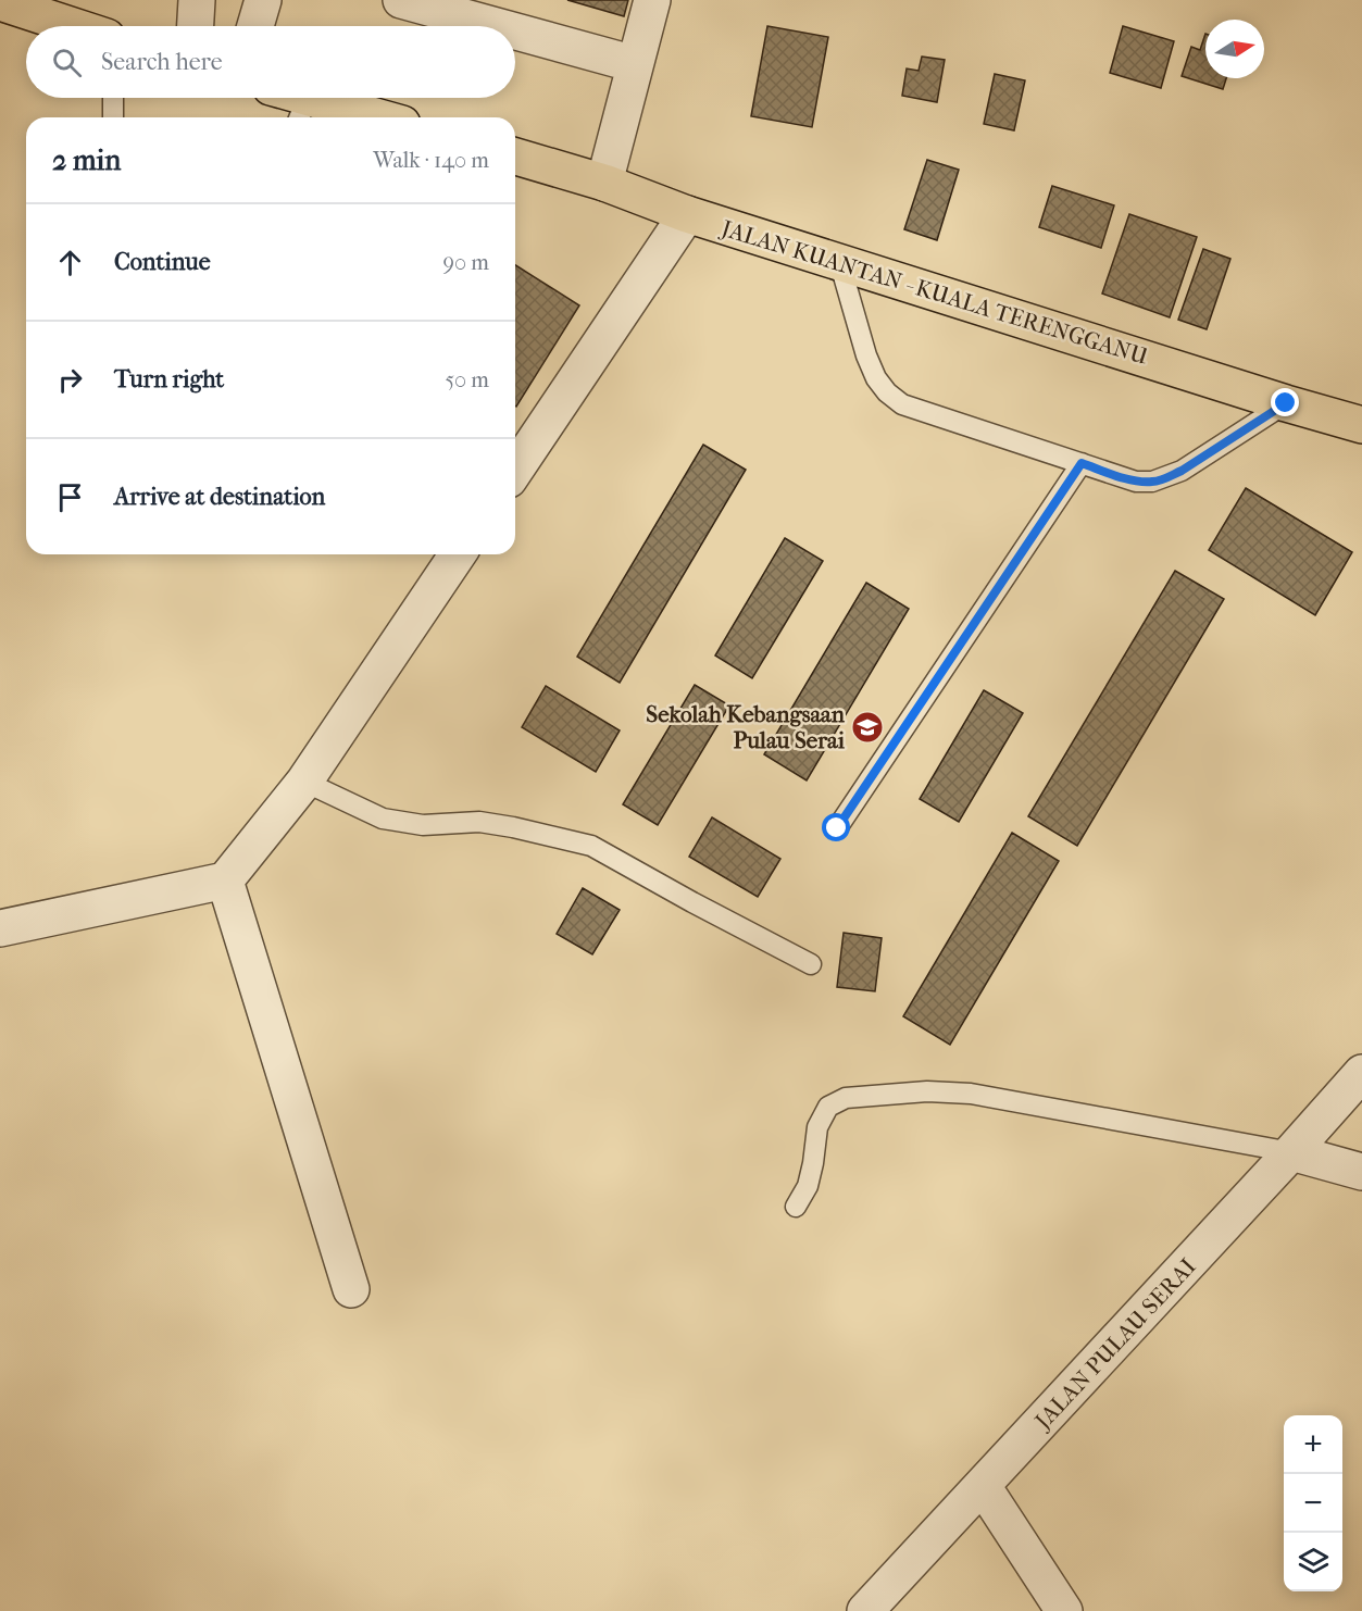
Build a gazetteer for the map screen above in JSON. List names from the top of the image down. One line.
{"streets":{"highway":["JALAN KUANTAN - KUALA TERENGGANU"],"street":["JALAN PULAU SERAI"]},"places":{"school or university":["Sekolah Kebangsaan Pulau Serai"]},"north":"right","page":{"search":"Search here","heading":["2 min","Walk · 140 m"],"list":[["Continue","90 m"],["Turn right","50 m"],"Arrive at destination"],"map_buttons":["+","−"]}}
